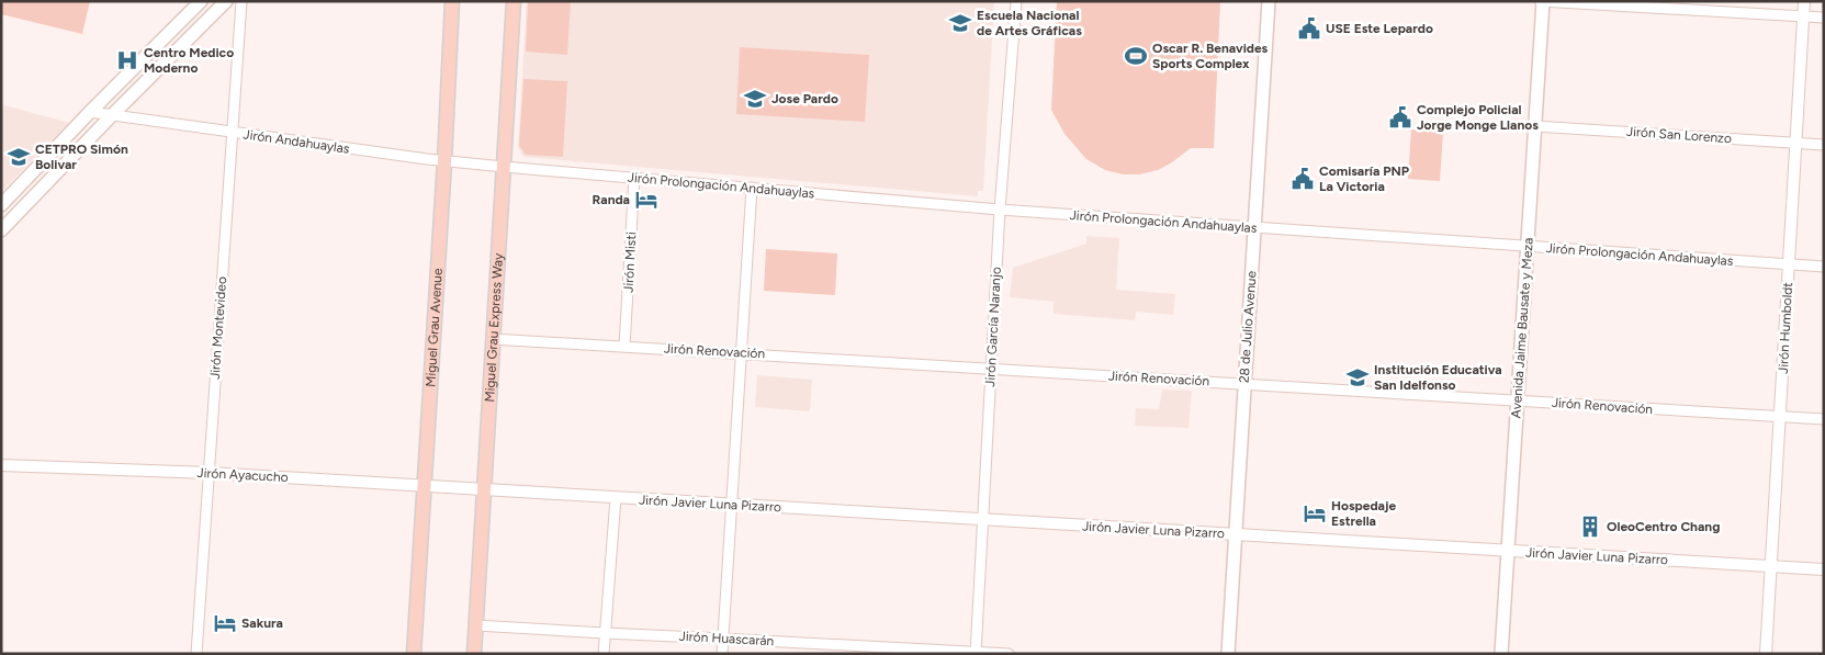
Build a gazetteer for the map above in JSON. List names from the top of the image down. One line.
{"streets":{"main road":["Miguel Grau Express Way","28 de Julio Avenue","Miguel Grau Avenue","Avenida Jaime Bausate y Meza"],"street":["Jirón San Lorenzo","Jirón Andahuaylas","Jirón Prolongación Andahuaylas","Jirón Misti","Jirón García Naranjo","Jirón Montevideo","Jirón Humboldt","Jirón Renovación","Jirón Ayacucho","Jirón Javier Luna Pizarro","Jirón Huascarán"]},"crossings":[["Jirón San Lorenzo","Avenida Jaime Bausate y Meza"],["Jirón San Lorenzo","Jirón Humboldt"],["Jirón Andahuaylas","Jirón Prolongación Andahuaylas"],["Jirón Andahuaylas","Miguel Grau Express Way"],["Jirón Andahuaylas","Jirón Montevideo"],["Jirón Andahuaylas","Miguel Grau Avenue"],["Jirón Prolongación Andahuaylas","Jirón Misti"],["Jirón Prolongación Andahuaylas","Miguel Grau Express Way"],["Jirón Prolongación Andahuaylas","Jirón García Naranjo"],["Jirón Prolongación Andahuaylas","28 de Julio Avenue"],["Jirón Prolongación Andahuaylas","Avenida Jaime Bausate y Meza"],["Jirón Prolongación Andahuaylas","Jirón Humboldt"],["Jirón Misti","Jirón Renovación"],["Miguel Grau Express Way","Jirón Renovación"],["Miguel Grau Express Way","Jirón Ayacucho"],["Miguel Grau Express Way","Jirón Javier Luna Pizarro"],["Miguel Grau Express Way","Jirón Huascarán"],["Jirón García Naranjo","Jirón Renovación"],["Jirón García Naranjo","Jirón Javier Luna Pizarro"],["Jirón García Naranjo","Jirón Huascarán"],["28 de Julio Avenue","Jirón Renovación"],["28 de Julio Avenue","Jirón Javier Luna Pizarro"],["Jirón Montevideo","Jirón Ayacucho"],["Miguel Grau Avenue","Jirón Ayacucho"],["Avenida Jaime Bausate y Meza","Jirón Renovación"],["Avenida Jaime Bausate y Meza","Jirón Javier Luna Pizarro"],["Jirón Humboldt","Jirón Renovación"],["Jirón Humboldt","Jirón Javier Luna Pizarro"],["Jirón Ayacucho","Jirón Javier Luna Pizarro"]],"places":{"school or university":["Escuela Nacional de Artes Gráficas","Jose Pardo","CETPRO Simón Bolivar","Institución Educativa San Idelfonso"],"public building":["USE Este Lepardo","Complejo Policial Jorge Monge Llanos","Comisaría PNP La Victoria"],"sports":["Oscar R. Benavides Sports Complex"],"hospital":["Centro Medico Moderno"],"hotel":["Randa","Hospedaje Estrella","Sakura"],"building":["OleoCentro Chang"]}}
